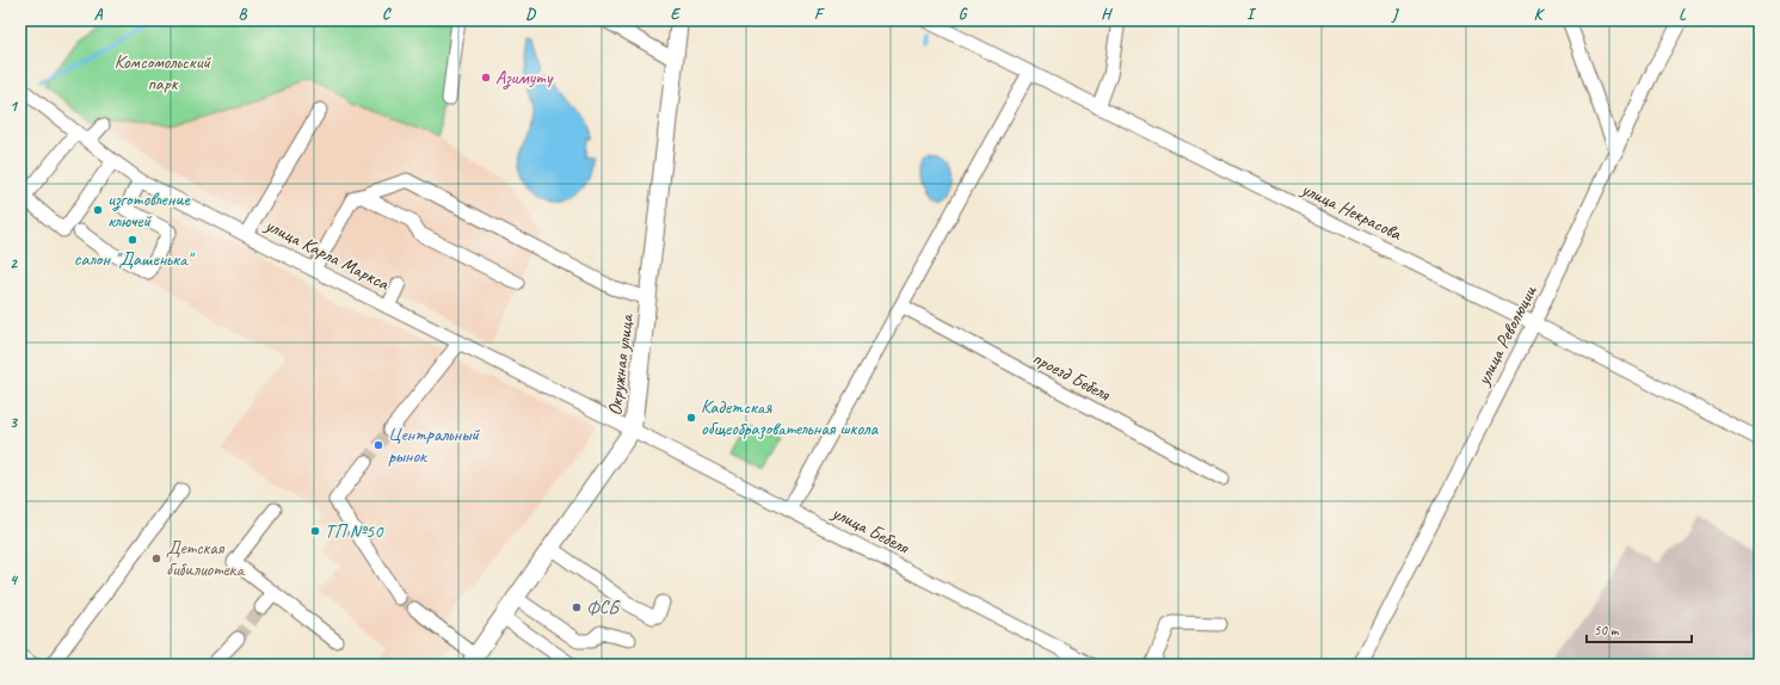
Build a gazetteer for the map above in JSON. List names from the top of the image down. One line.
{"streets":{"main road":["Окружная улица"],"street":["улица Некрасова","улица Карла Маркса","улица Революции","проезд Бебеля","улица Бебеля"]},"crossings":[["улица Некрасова","улица Революции"],["улица Карла Маркса","Окружная улица"],["улица Карла Маркса","улица Бебеля"],["Окружная улица","улица Бебеля"]],"parks":["Комсомольский парк"],"places":["Азимуту","изготовление ключей","салон \"Дашенька\"","Кадетская общеобразовательная школа","Центральный рынок","ТП №50","Детская бибилиотека","ФСБ"],"scale_bar":"50 m","grid":{"columns":["A","B","C","D","E","F","G","H","I","J","K","L"],"rows":["1","2","3","4"]}}
